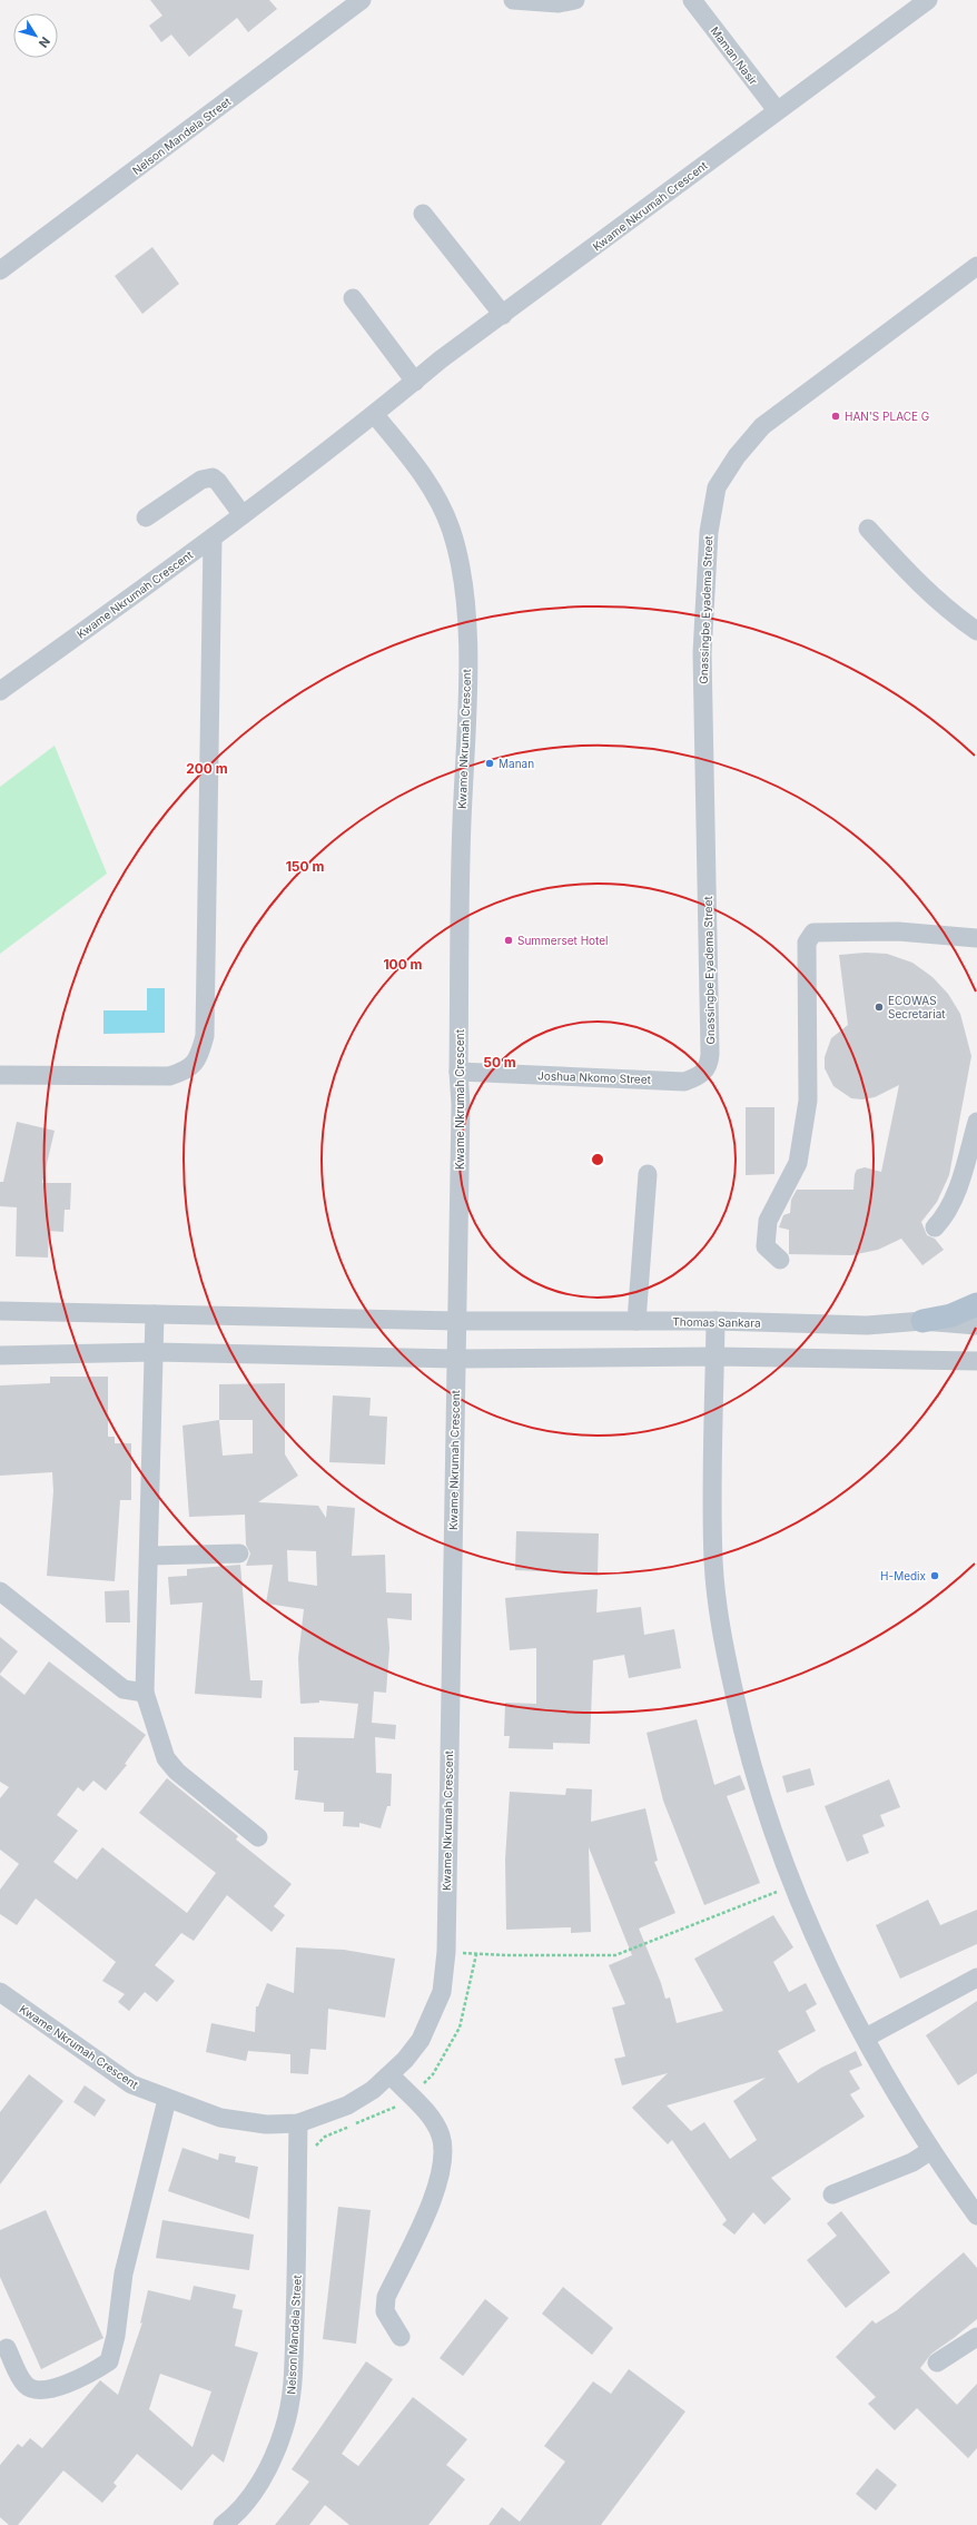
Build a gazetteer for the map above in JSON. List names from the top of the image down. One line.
{"streets":{"street":["Maman Nasir","Nelson Mandela Street","Kwame Nkrumah Crescent","Gnassingbe Eyadema Street","Joshua Nkomo Street","Thomas Sankara"]},"crossings":[["Maman Nasir","Kwame Nkrumah Crescent"],["Nelson Mandela Street","Kwame Nkrumah Crescent"],["Kwame Nkrumah Crescent","Joshua Nkomo Street"],["Kwame Nkrumah Crescent","Thomas Sankara"],["Gnassingbe Eyadema Street","Joshua Nkomo Street"]],"places":["HAN'S PLACE G","Manan","Summerset Hotel","ECOWAS Secretariat","H-Medix"],"north":"bottom right","rings":["200 m","150 m","100 m","50 m"]}
